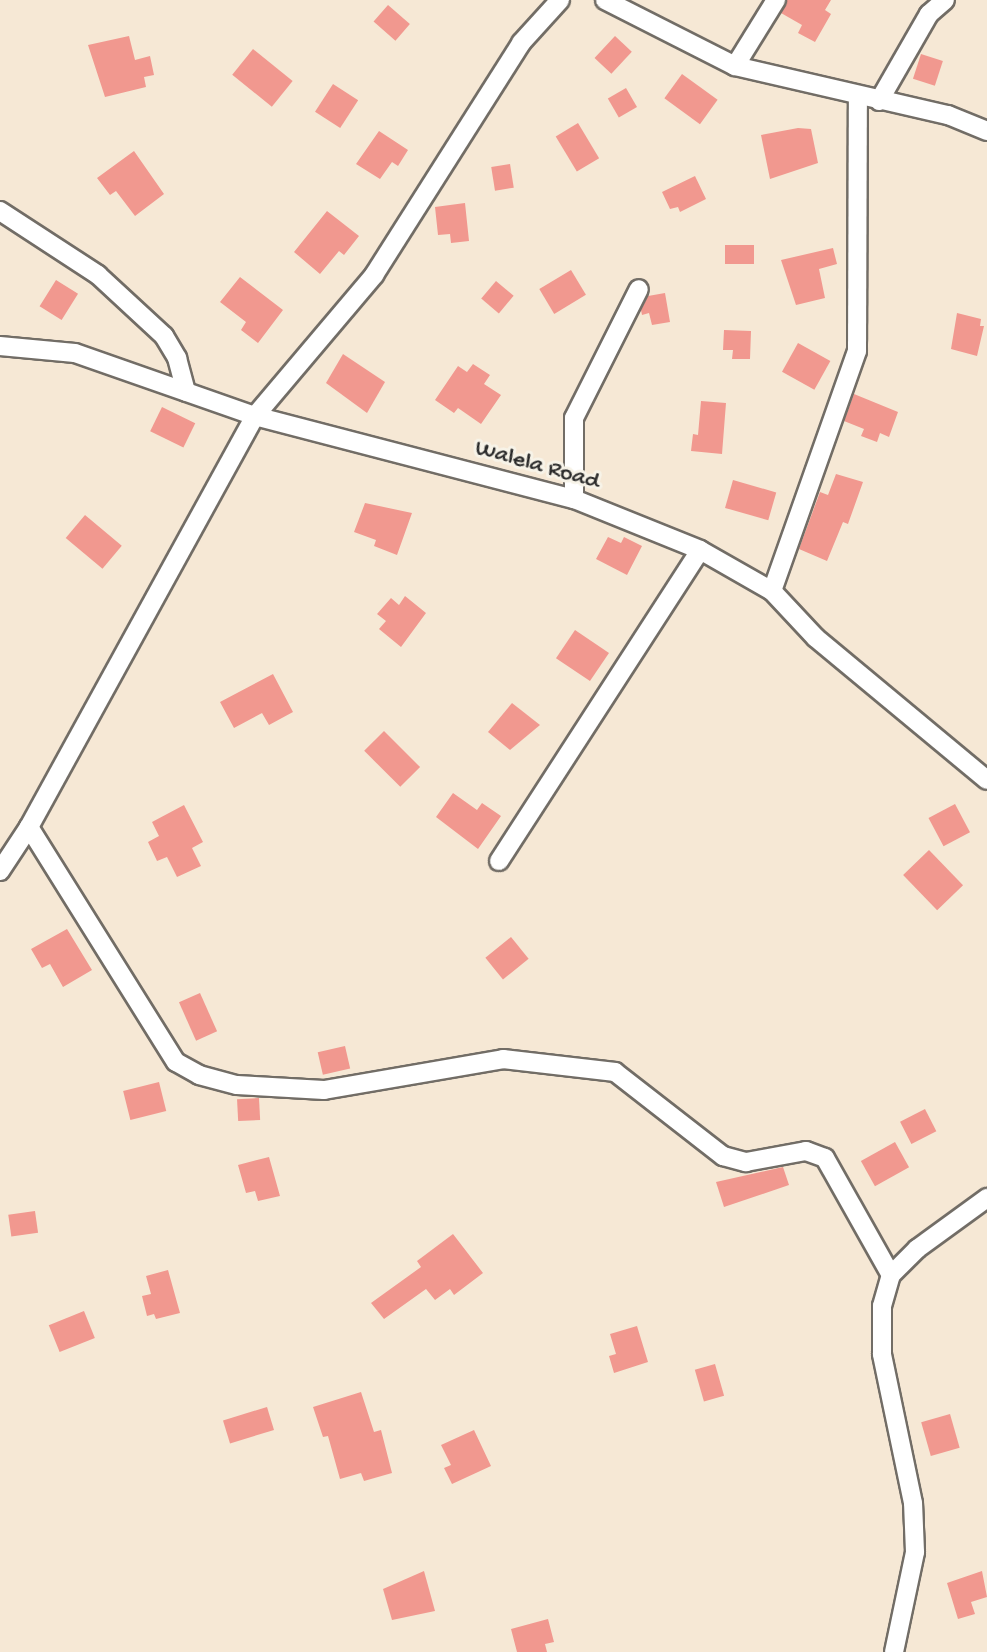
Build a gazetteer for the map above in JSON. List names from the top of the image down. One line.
{"streets":{"street":["Walela Road"]}}
